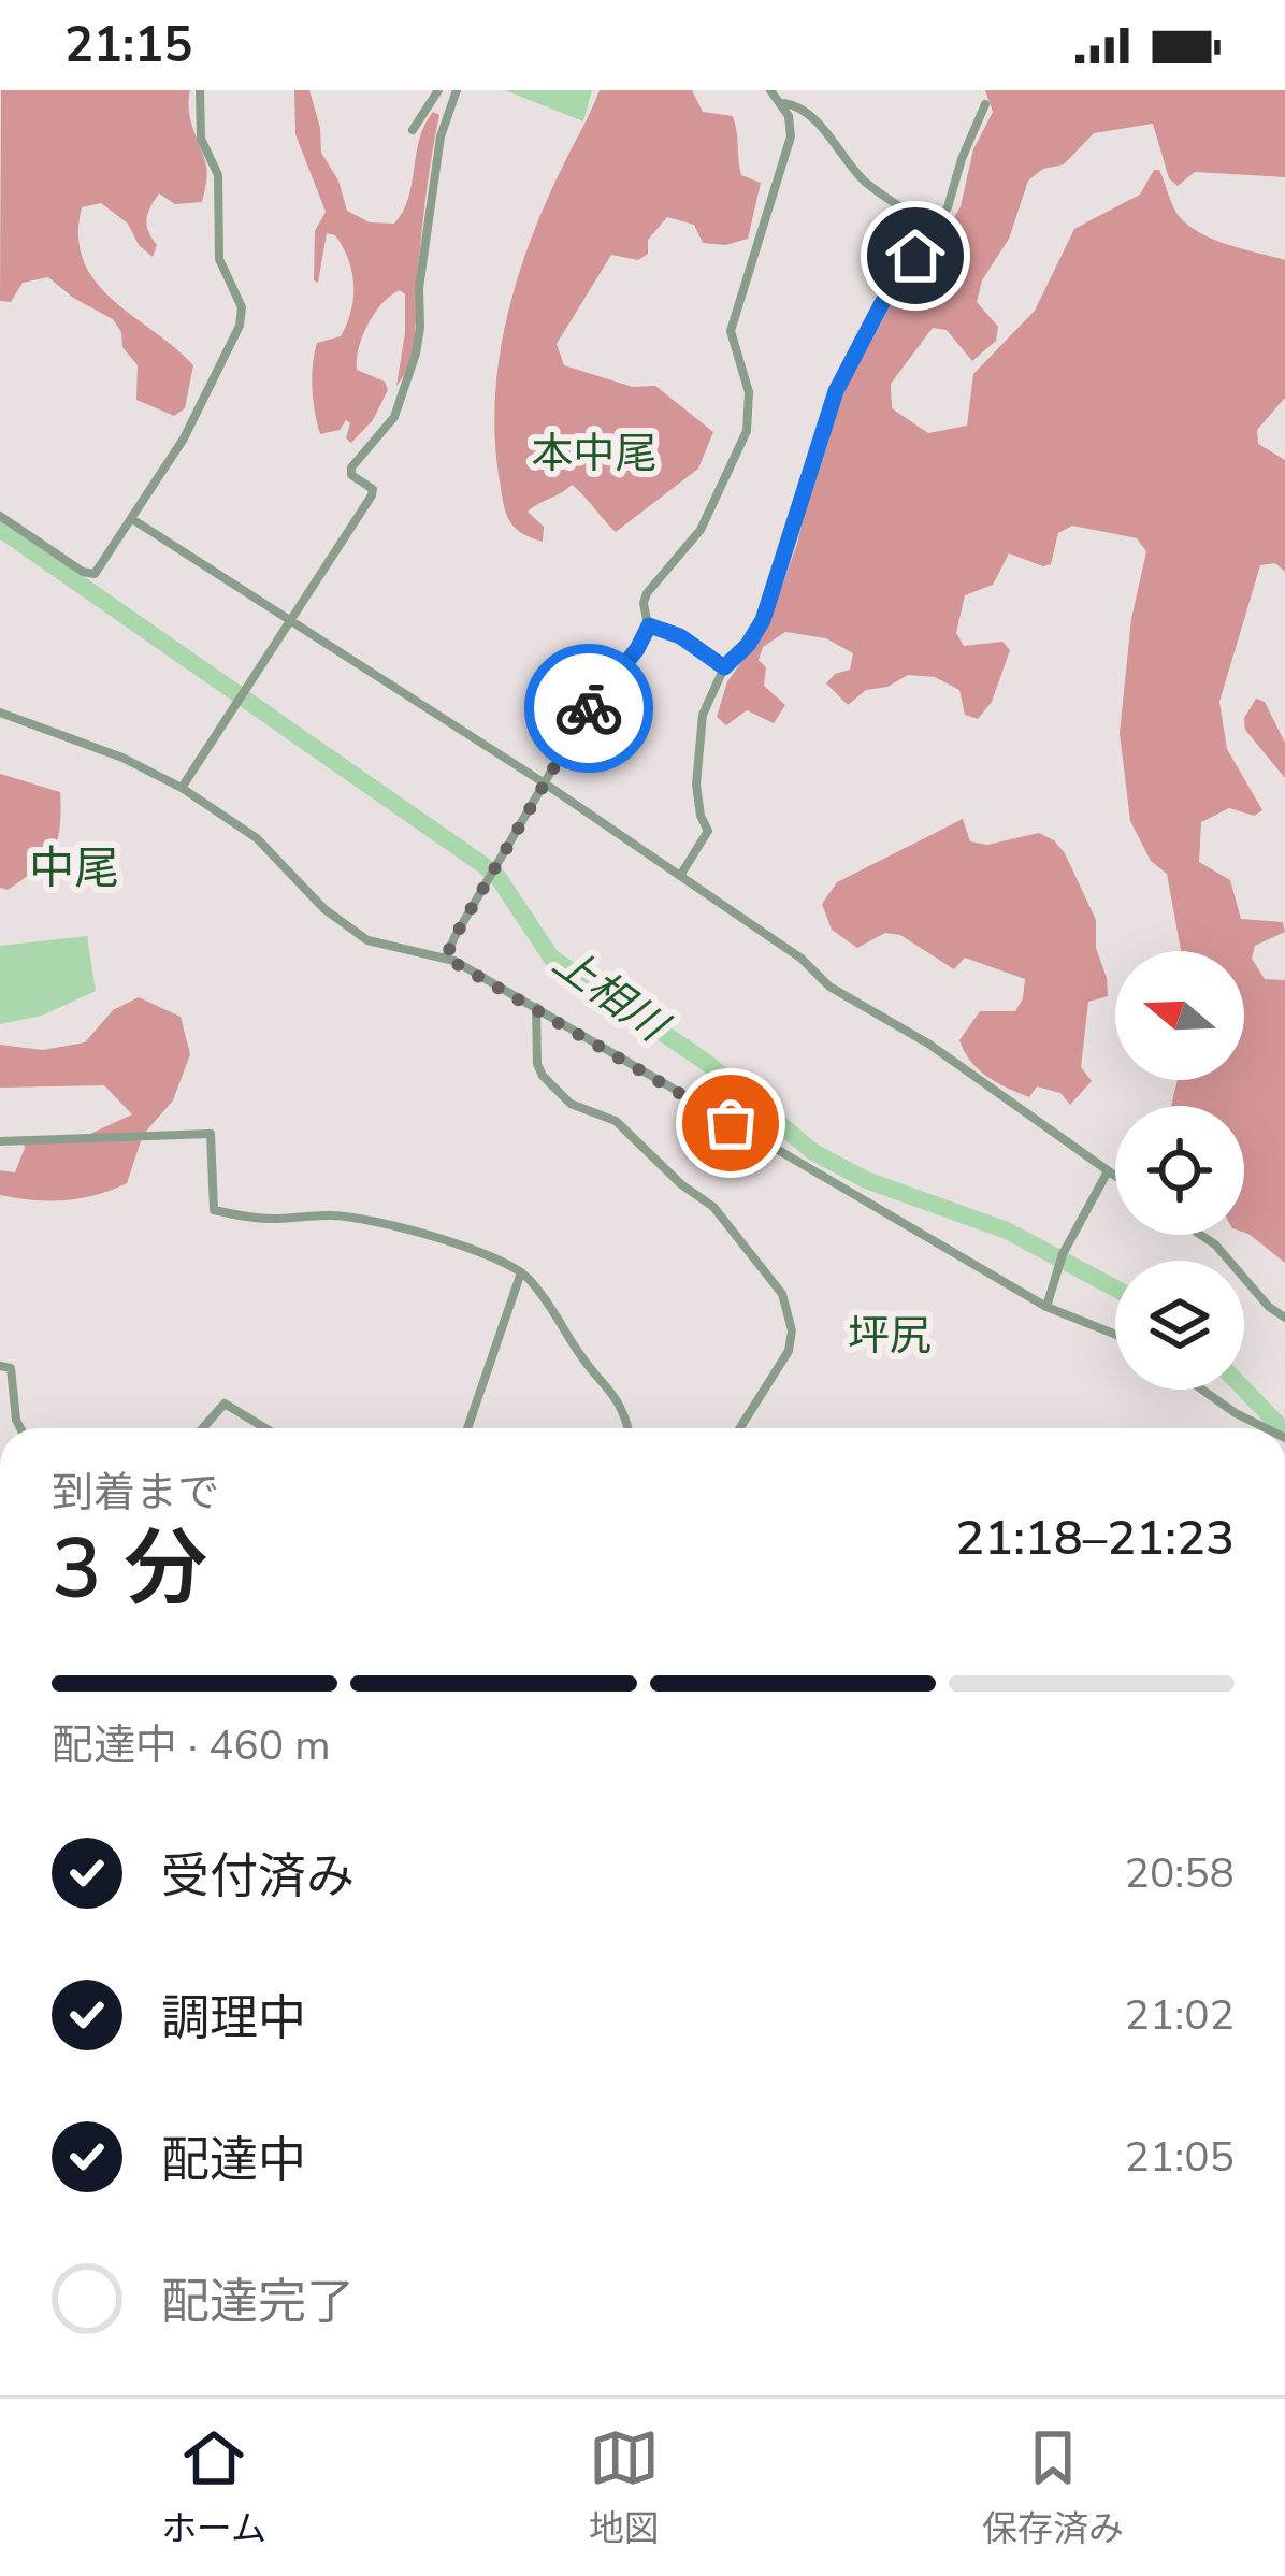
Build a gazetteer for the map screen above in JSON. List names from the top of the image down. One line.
{"districts":["本中尾","中尾","坪尻"],"water":["上相川"],"north":"left","page":{"status":"21:15","heading":["3 分","到着まで","21:18–21:23"],"bar":"配達中 · 460 m","list":[["受付済み","20:58"],["調理中","21:02"],["配達中","21:05"],"配達完了"],"tabs":["ホーム","地図","保存済み"]}}
